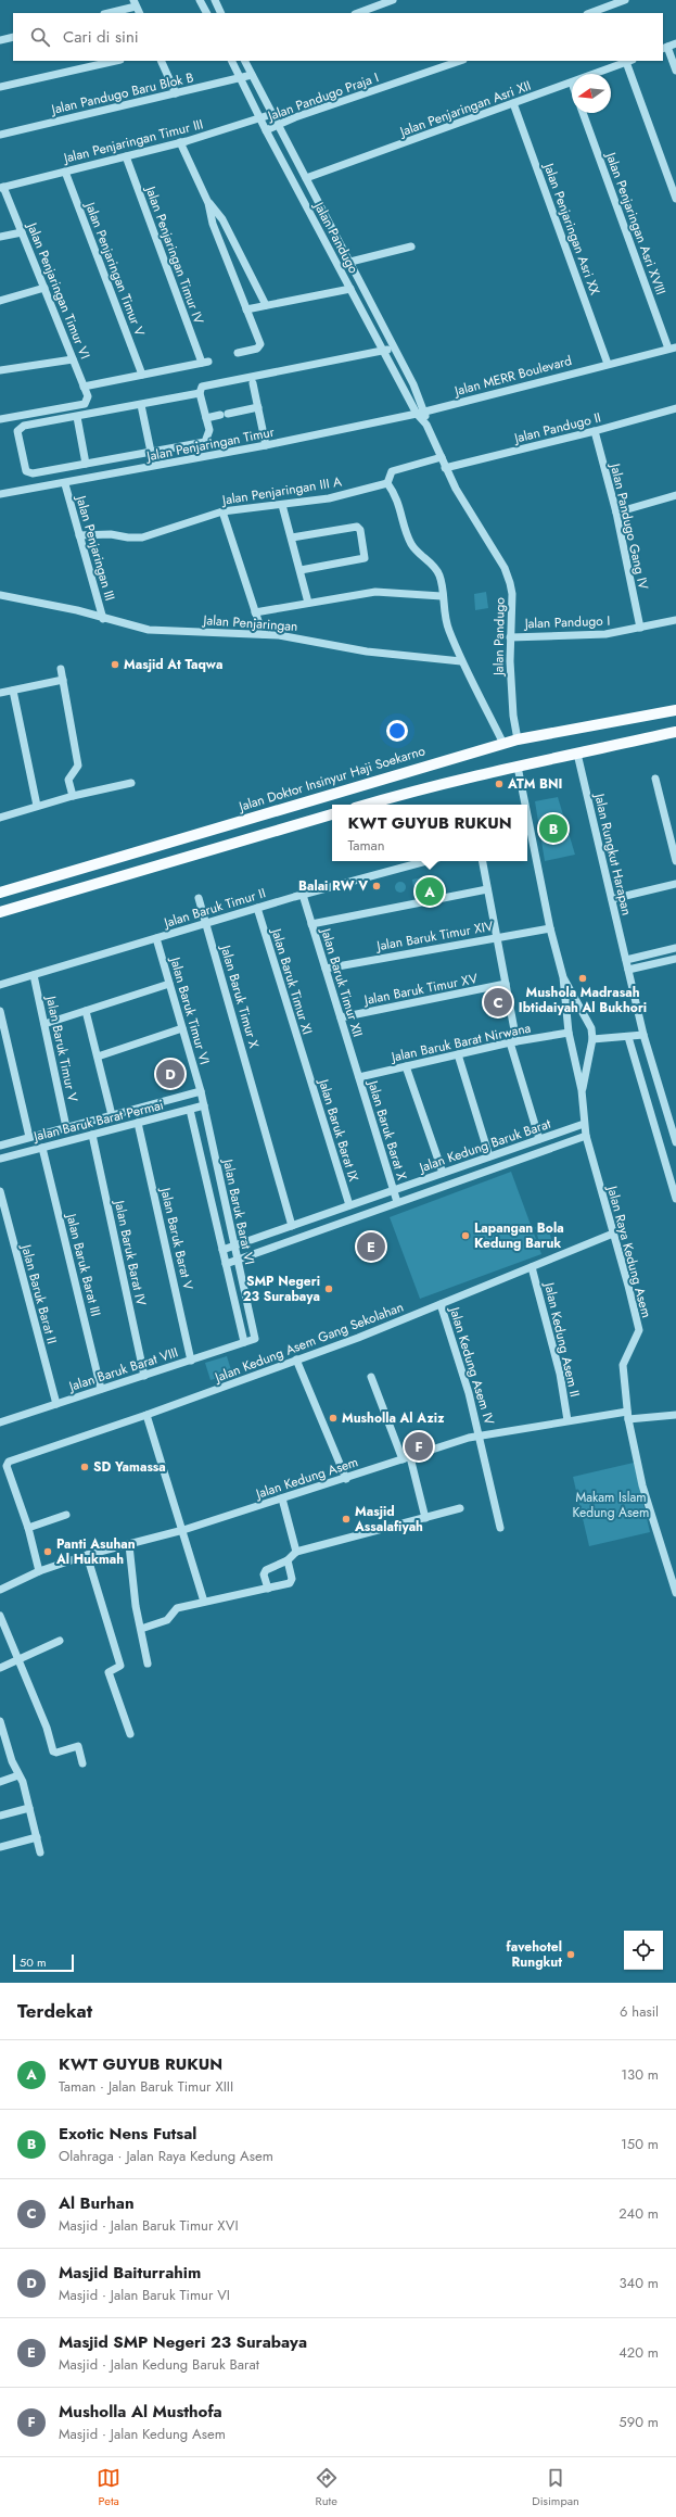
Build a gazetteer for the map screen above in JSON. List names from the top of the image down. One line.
{"streets":{"main road":["Jalan Doktor Insinyur Haji Soekarno"],"street":["Jalan Pandugo Baru Blok B","Jalan Pandugo Praja I","Jalan Penjaringan Asri XII","Jalan Penjaringan Timur III","Jalan Penjaringan Asri XVIII","Jalan Penjaringan Asri XX","Jalan Pandugo","Jalan Penjaringan Timur IV","Jalan Penjaringan Timur V","Jalan Penjaringan Timur VI","Jalan MERR Boulevard","Jalan Pandugo II","Jalan Penjaringan Timur","Jalan Penjaringan III A","Jalan Pandugo Gang IV","Jalan Penjaringan III","Jalan Pandugo I","Jalan Penjaringan","Jalan Rungkut Harapan","Jalan Baruk Timur II","Jalan Baruk Timur XIV","Jalan Baruk Timur XI","Jalan Baruk Timur XII","Jalan Baruk Timur XV","Jalan Baruk Timur X","Jalan Baruk Timur VI","Jalan Baruk Barat Nirwana","Jalan Baruk Timur V","Jalan Baruk Barat Permai","Jalan Baruk Barat IX","Jalan Baruk Barat X","Jalan Kedung Baruk Barat","Jalan Baruk Barat VI","Jalan Baruk Barat V","Jalan Raya Kedung Asem","Jalan Baruk Barat IV","Jalan Baruk Barat III","Jalan Baruk Barat II","Jalan Kedung Asem II","Jalan Kedung Asem Gang Sekolahan","Jalan Kedung Asem IV","Jalan Baruk Barat VIII","Jalan Kedung Asem"]},"crossings":[["Jalan Pandugo Baru Blok B","Jalan Pandugo"],["Jalan Pandugo Praja I","Jalan Pandugo"],["Jalan Penjaringan Asri XII","Jalan Penjaringan Asri XX"],["Jalan Penjaringan Asri XII","Jalan Pandugo"],["Jalan Penjaringan Timur III","Jalan Pandugo"],["Jalan Penjaringan Timur III","Jalan Penjaringan Timur IV"],["Jalan Penjaringan Timur III","Jalan Penjaringan Timur V"],["Jalan Penjaringan Timur III","Jalan Penjaringan Timur VI"],["Jalan Penjaringan Asri XVIII","Jalan MERR Boulevard"],["Jalan Penjaringan Asri XX","Jalan MERR Boulevard"],["Jalan Pandugo","Jalan MERR Boulevard"],["Jalan Pandugo","Jalan Pandugo II"],["Jalan Pandugo","Jalan Penjaringan Timur"],["Jalan Pandugo","Jalan Pandugo I"],["Jalan Pandugo","Jalan Doktor Insinyur Haji Soekarno"],["Jalan Penjaringan Timur IV","Jalan Penjaringan Timur V"],["Jalan Penjaringan Timur IV","Jalan Penjaringan Timur VI"],["Jalan MERR Boulevard","Jalan Penjaringan Timur"],["Jalan Pandugo II","Jalan Pandugo Gang IV"],["Jalan Penjaringan Timur","Jalan Penjaringan III"],["Jalan Penjaringan III A","Jalan Penjaringan III"],["Jalan Pandugo Gang IV","Jalan Pandugo I"],["Jalan Penjaringan III","Jalan Penjaringan"],["Jalan Baruk Timur II","Jalan Baruk Timur XI"],["Jalan Baruk Timur II","Jalan Baruk Timur XII"],["Jalan Baruk Timur II","Jalan Baruk Timur X"],["Jalan Baruk Timur II","Jalan Baruk Timur VI"],["Jalan Baruk Timur II","Jalan Baruk Timur V"],["Jalan Baruk Timur XIV","Jalan Baruk Timur XII"],["Jalan Baruk Timur XIV","Jalan Raya Kedung Asem"],["Jalan Baruk Timur XI","Jalan Baruk Barat IX"],["Jalan Baruk Timur XII","Jalan Baruk Timur XV"],["Jalan Baruk Timur XII","Jalan Baruk Barat Nirwana"],["Jalan Baruk Timur XII","Jalan Baruk Barat X"],["Jalan Baruk Timur X","Jalan Kedung Baruk Barat"],["Jalan Baruk Timur VI","Jalan Baruk Barat Permai"],["Jalan Baruk Timur VI","Jalan Baruk Barat VI"],["Jalan Baruk Barat Nirwana","Jalan Baruk Barat X"],["Jalan Baruk Barat Nirwana","Jalan Raya Kedung Asem"],["Jalan Baruk Timur V","Jalan Baruk Barat Permai"],["Jalan Baruk Barat Permai","Jalan Baruk Barat VI"],["Jalan Baruk Barat Permai","Jalan Baruk Barat V"],["Jalan Baruk Barat Permai","Jalan Baruk Barat IV"],["Jalan Baruk Barat Permai","Jalan Baruk Barat III"],["Jalan Baruk Barat IX","Jalan Kedung Baruk Barat"],["Jalan Baruk Barat X","Jalan Kedung Baruk Barat"],["Jalan Kedung Baruk Barat","Jalan Baruk Barat VI"],["Jalan Kedung Baruk Barat","Jalan Raya Kedung Asem"],["Jalan Baruk Barat VI","Jalan Baruk Barat VIII"],["Jalan Baruk Barat V","Jalan Baruk Barat VIII"],["Jalan Raya Kedung Asem","Jalan Kedung Asem Gang Sekolahan"],["Jalan Raya Kedung Asem","Jalan Kedung Asem"],["Jalan Baruk Barat IV","Jalan Baruk Barat VIII"],["Jalan Baruk Barat III","Jalan Baruk Barat VIII"],["Jalan Baruk Barat II","Jalan Baruk Barat VIII"],["Jalan Kedung Asem II","Jalan Kedung Asem Gang Sekolahan"],["Jalan Kedung Asem II","Jalan Kedung Asem"],["Jalan Kedung Asem Gang Sekolahan","Jalan Kedung Asem IV"],["Jalan Kedung Asem IV","Jalan Kedung Asem"]],"parks":["Makam Islam Kedung Asem"],"places":["Masjid At Taqwa","ATM BNI","Balai RW V","Mushola Madrasah Ibtidaiyah Al Bukhori","Lapangan Bola Kedung Baruk","SMP Negeri 23 Surabaya","Musholla Al Aziz","SD Yamassa","Masjid Assalafiyah","Panti Asuhan Al Hukmah","favehotel Rungkut"],"scale_bar":"50 m","north":"left","page":{"search":"Cari di sini","popup":["KWT GUYUB RUKUN","Taman"],"pins":["B","A","C","D","E","F"],"scale":"50 m","heading":["Terdekat","6 hasil"],"list":[{"mark":"A","name":"KWT GUYUB RUKUN","note":"Taman · Jalan Baruk Timur XIII","value":"130 m"},{"mark":"B","name":"Exotic Nens Futsal","note":"Olahraga · Jalan Raya Kedung Asem","value":"150 m"},{"mark":"C","name":"Al Burhan","note":"Masjid · Jalan Baruk Timur XVI","value":"240 m"},{"mark":"D","name":"Masjid Baiturrahim","note":"Masjid · Jalan Baruk Timur VI","value":"340 m"},{"mark":"E","name":"Masjid SMP Negeri 23 Surabaya","note":"Masjid · Jalan Kedung Baruk Barat","value":"420 m"},{"mark":"F","name":"Musholla Al Musthofa","note":"Masjid · Jalan Kedung Asem","value":"590 m"}],"nav":["Peta","Rute","Disimpan"]}}
